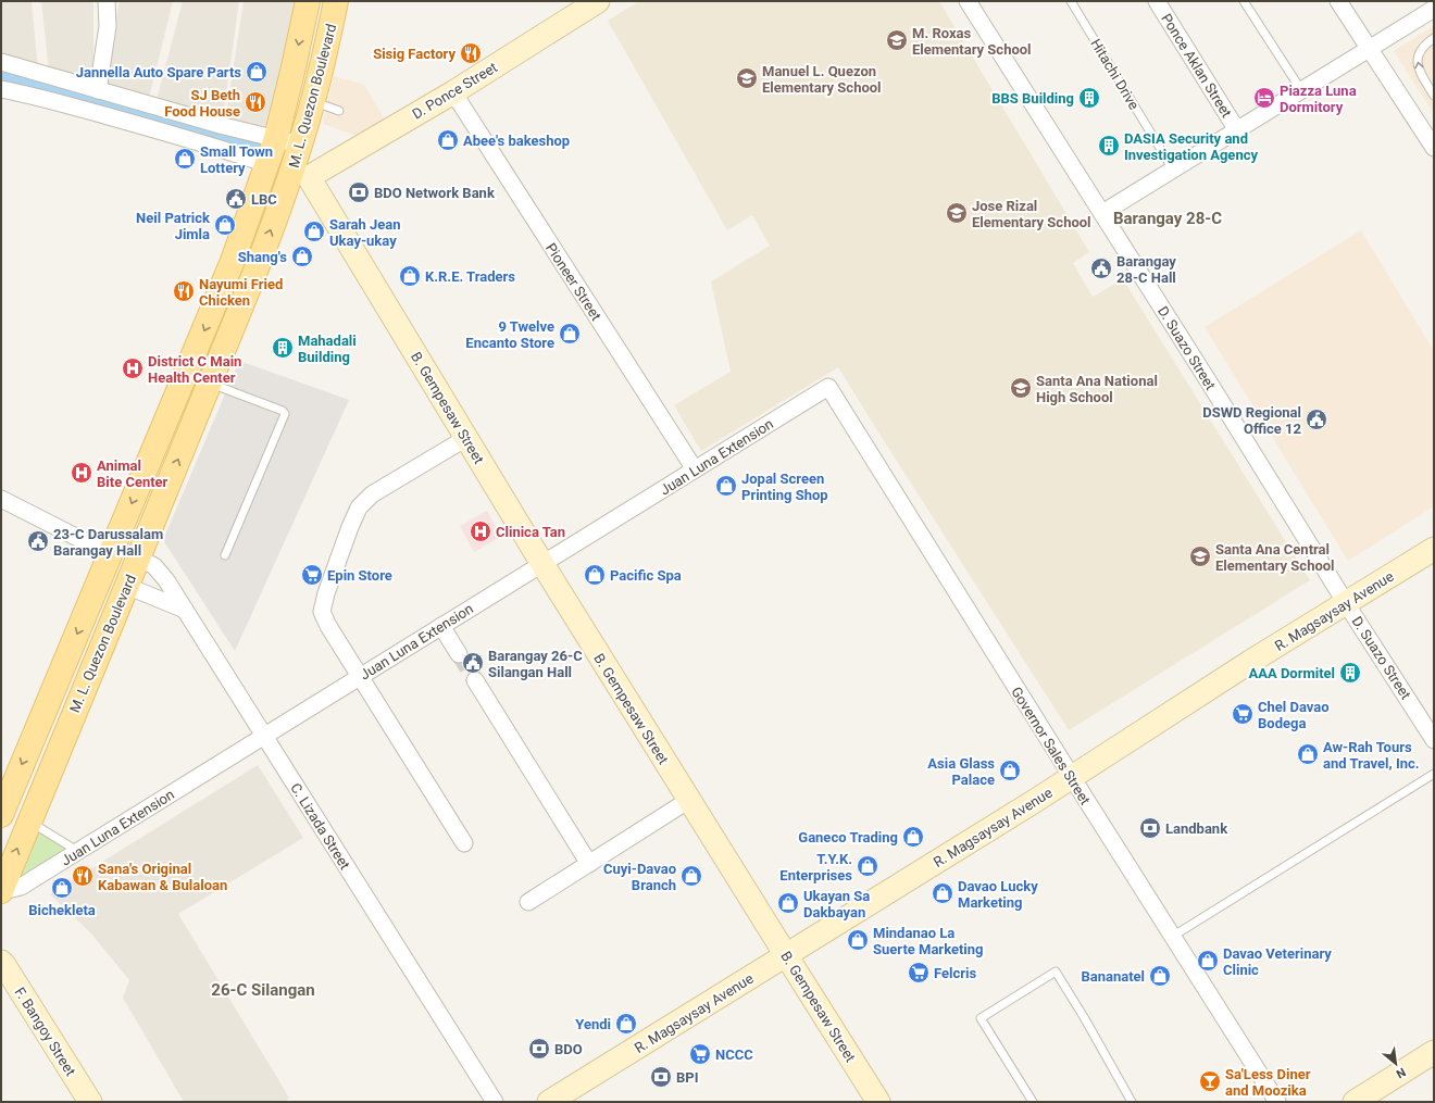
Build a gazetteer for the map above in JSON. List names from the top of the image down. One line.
{"streets":{"main road":["M. L. Quezon Boulevard"],"street":["Ponce Aklan Street","D. Ponce Street","Pioneer Street","D. Suazo Street","B. Gempesaw Street","Juan Luna Extension","R. Magsaysay Avenue","Governor Sales Street","C. Lizada Street","F. Bangoy Street"],"lane":["Hitachi Drive"]},"crossings":[["D. Ponce Street","M. L. Quezon Boulevard"],["D. Ponce Street","Pioneer Street"],["D. Ponce Street","B. Gempesaw Street"],["M. L. Quezon Boulevard","B. Gempesaw Street"],["M. L. Quezon Boulevard","Juan Luna Extension"],["M. L. Quezon Boulevard","C. Lizada Street"],["Pioneer Street","Juan Luna Extension"],["D. Suazo Street","R. Magsaysay Avenue"],["B. Gempesaw Street","Juan Luna Extension"],["B. Gempesaw Street","R. Magsaysay Avenue"],["Juan Luna Extension","Governor Sales Street"],["Juan Luna Extension","C. Lizada Street"],["R. Magsaysay Avenue","Governor Sales Street"]],"districts":["Barangay 28-C","26-C Silangan"],"places":{"school or university":["M. Roxas Elementary School","Manuel L. Quezon Elementary School","Jose Rizal Elementary School","Santa Ana National High School","Santa Ana Central Elementary School"],"restaurant":["Sisig Factory","SJ Beth Food House","Nayumi Fried Chicken","Sana's Original Kabawan & Bulaloan"],"shop":["Jannella Auto Spare Parts","Abee's bakeshop","Small Town Lottery","Neil Patrick Jimla","Sarah Jean Ukay-ukay","Shang's","K.R.E. Traders","9 Twelve Encanto Store","Jopal Screen Printing Shop","Pacific Spa","Aw-Rah Tours and Travel, Inc.","Asia Glass Palace","Ganeco Trading","T.Y.K. Enterprises","Cuyi-Davao Branch","Bichekleta","Davao Lucky Marketing","Ukayan Sa Dakbayan","Mindanao La Suerte Marketing","Davao Veterinary Clinic","Bananatel","Yendi"],"building":["BBS Building","DASIA Security and Investigation Agency","Mahadali Building","AAA Dormitel"],"hotel":["Piazza Luna Dormitory"],"bank":["BDO Network Bank","Landbank","BDO","BPI"],"public building":["LBC","Barangay 28-C Hall","DSWD Regional Office 12","23-C Darussalam Barangay Hall","Barangay 26-C Silangan Hall"],"hospital":["District C Main Health Center","Animal Bite Center","Clinica Tan"],"supermarket":["Epin Store","Chel Davao Bodega","Felcris","NCCC"],"bar":["Sa'Less Diner and Moozika"]},"north":"bottom right"}
